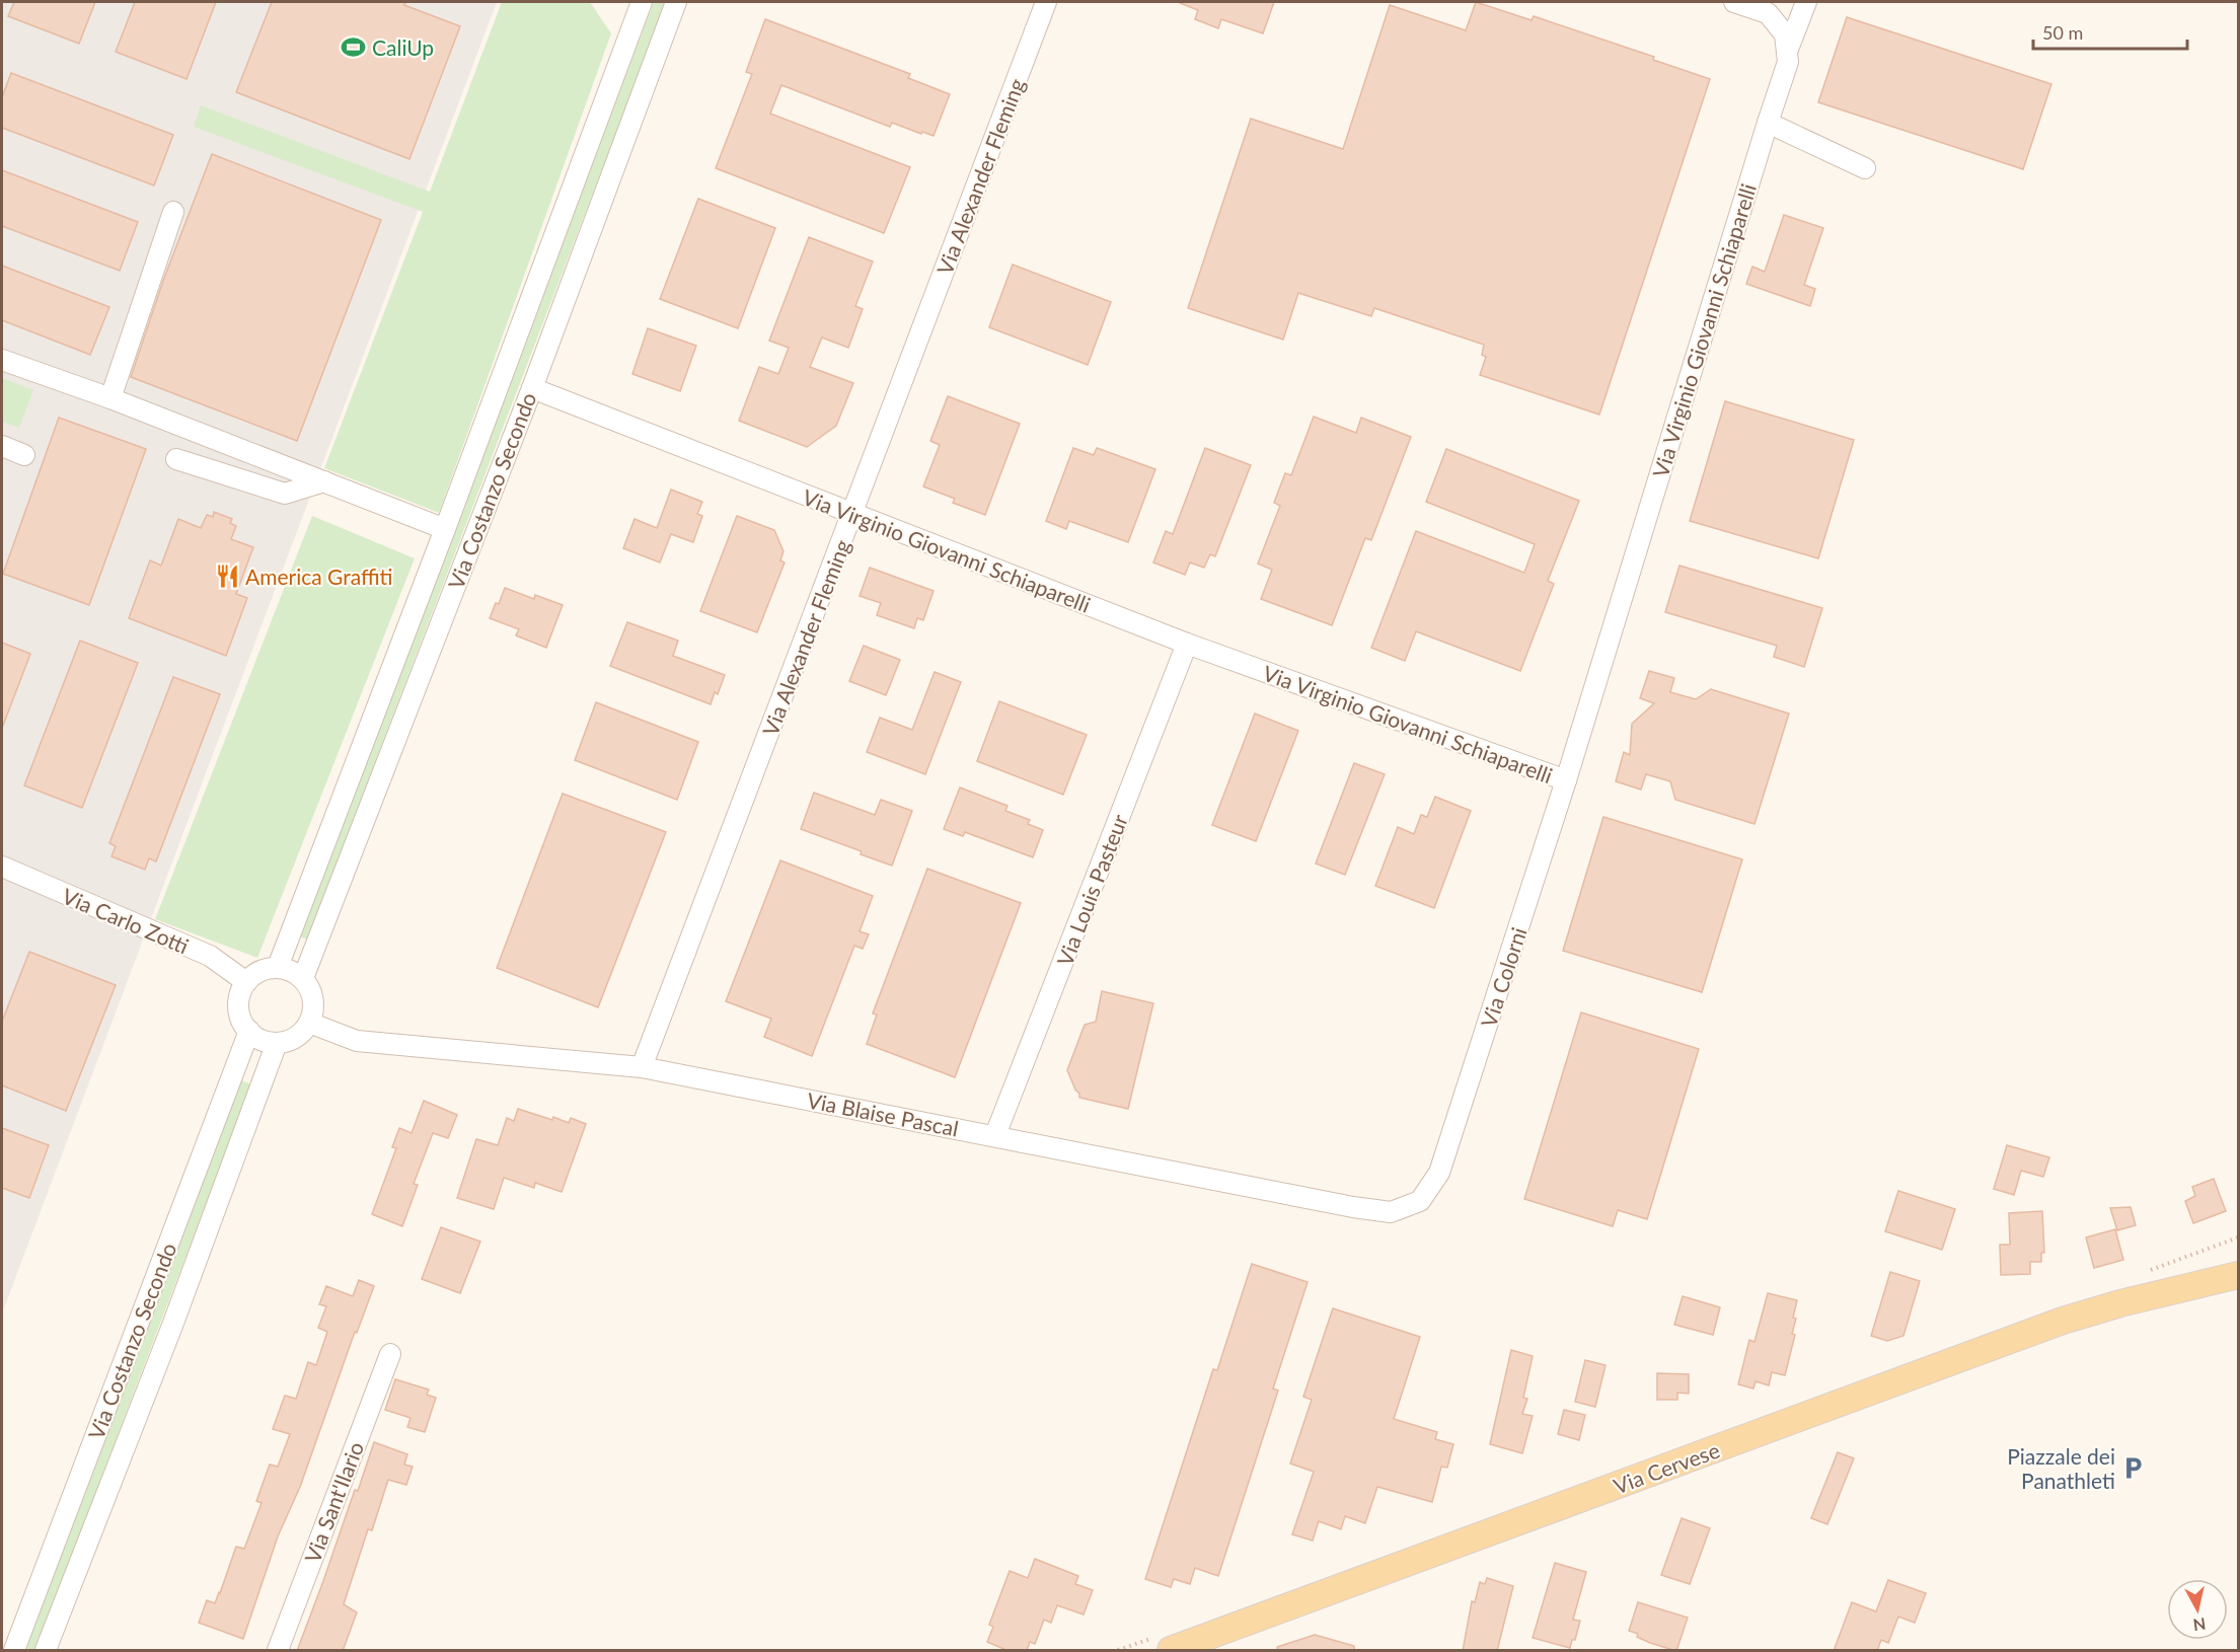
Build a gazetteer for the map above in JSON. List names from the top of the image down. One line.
{"streets":{"main road":["Via Cervese"],"street":["Via Alexander Fleming","Via Virginio Giovanni Schiaparelli","Via Costanzo Secondo","Via Louis Pasteur","Via Carlo Zotti","Via Colorni","Via Blaise Pascal","Via Sant'Ilario"]},"crossings":[["Via Alexander Fleming","Via Virginio Giovanni Schiaparelli"],["Via Alexander Fleming","Via Blaise Pascal"],["Via Virginio Giovanni Schiaparelli","Via Costanzo Secondo"],["Via Virginio Giovanni Schiaparelli","Via Louis Pasteur"],["Via Virginio Giovanni Schiaparelli","Via Colorni"],["Via Costanzo Secondo","Via Carlo Zotti"],["Via Costanzo Secondo","Via Blaise Pascal"],["Via Louis Pasteur","Via Blaise Pascal"],["Via Carlo Zotti","Via Blaise Pascal"],["Via Colorni","Via Blaise Pascal"]],"places":{"sports":["CaliUp"],"restaurant":["America Graffiti"],"parking":["Piazzale dei Panathleti"]},"scale_bar":"50 m","north":"bottom"}
